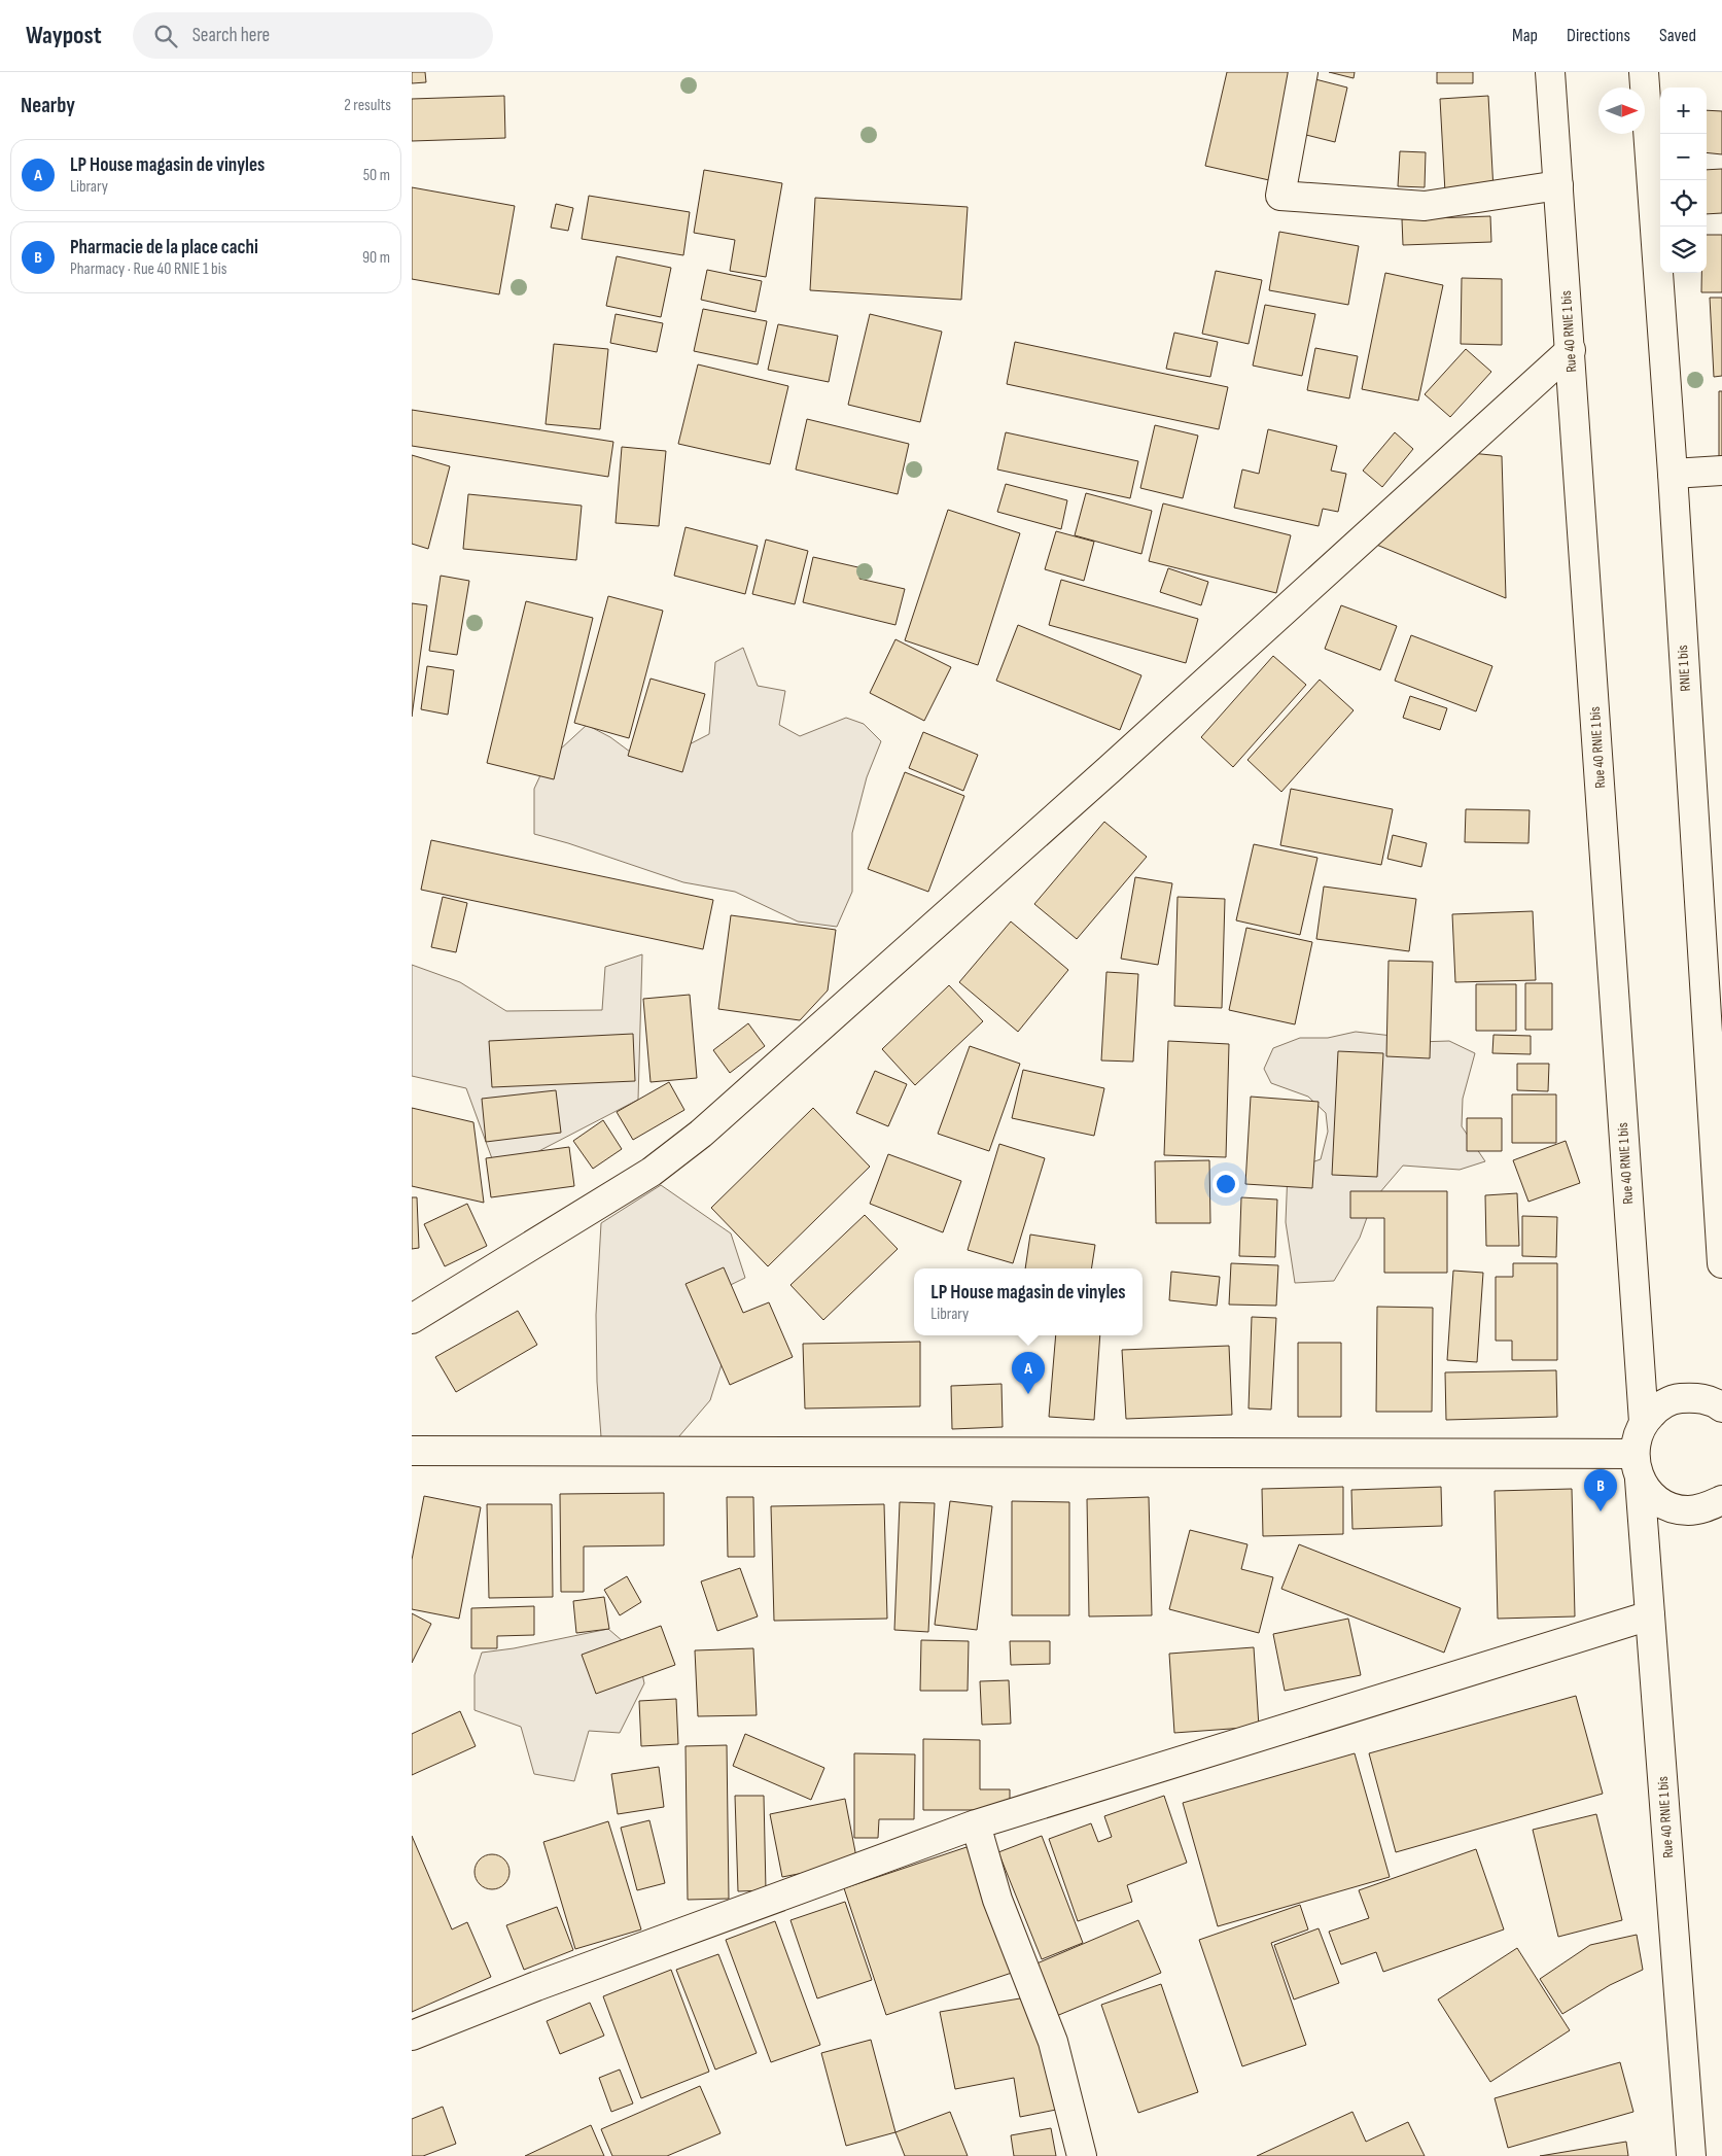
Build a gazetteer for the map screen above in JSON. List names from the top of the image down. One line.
{"streets":{"street":["Rue 40 RNIE 1 bis","RNIE 1 bis"]},"north":"right","page":{"header":"Waypost","search":"Search here","nav":["Map","Directions","Saved"],"heading":["Nearby","2 results"],"map_buttons":["+","−"],"list":[{"mark":"A","name":"LP House magasin de vinyles","note":"Library","value":"50 m"},{"mark":"B","name":"Pharmacie de la place cachi","note":"Pharmacy · Rue 40 RNIE 1 bis","value":"90 m"}],"popup":["LP House magasin de vinyles","Library"],"pins":["A","B"]}}
